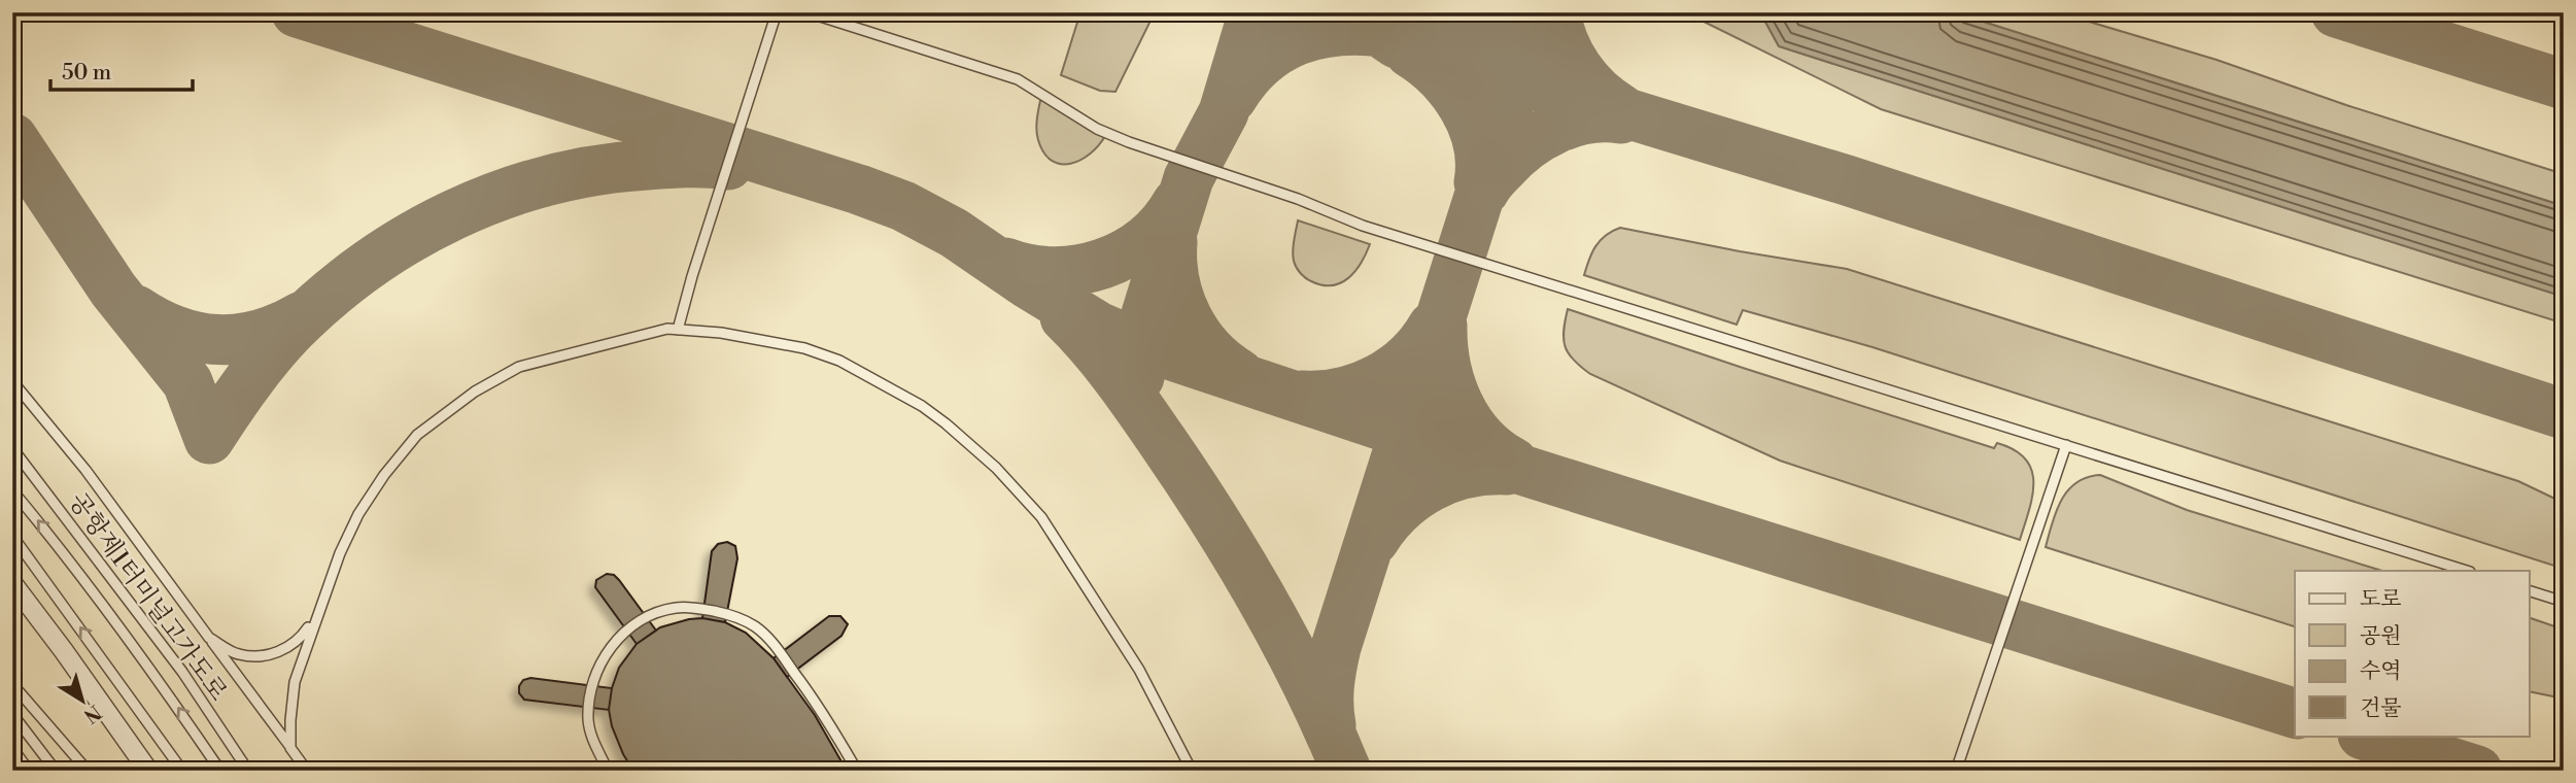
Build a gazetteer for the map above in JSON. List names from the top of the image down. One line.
{"streets":{"lane":["공항제1터미널고가도로"]},"legend":["도로","공원","수역","건물"],"scale_bar":"50 m","north":"bottom right"}
